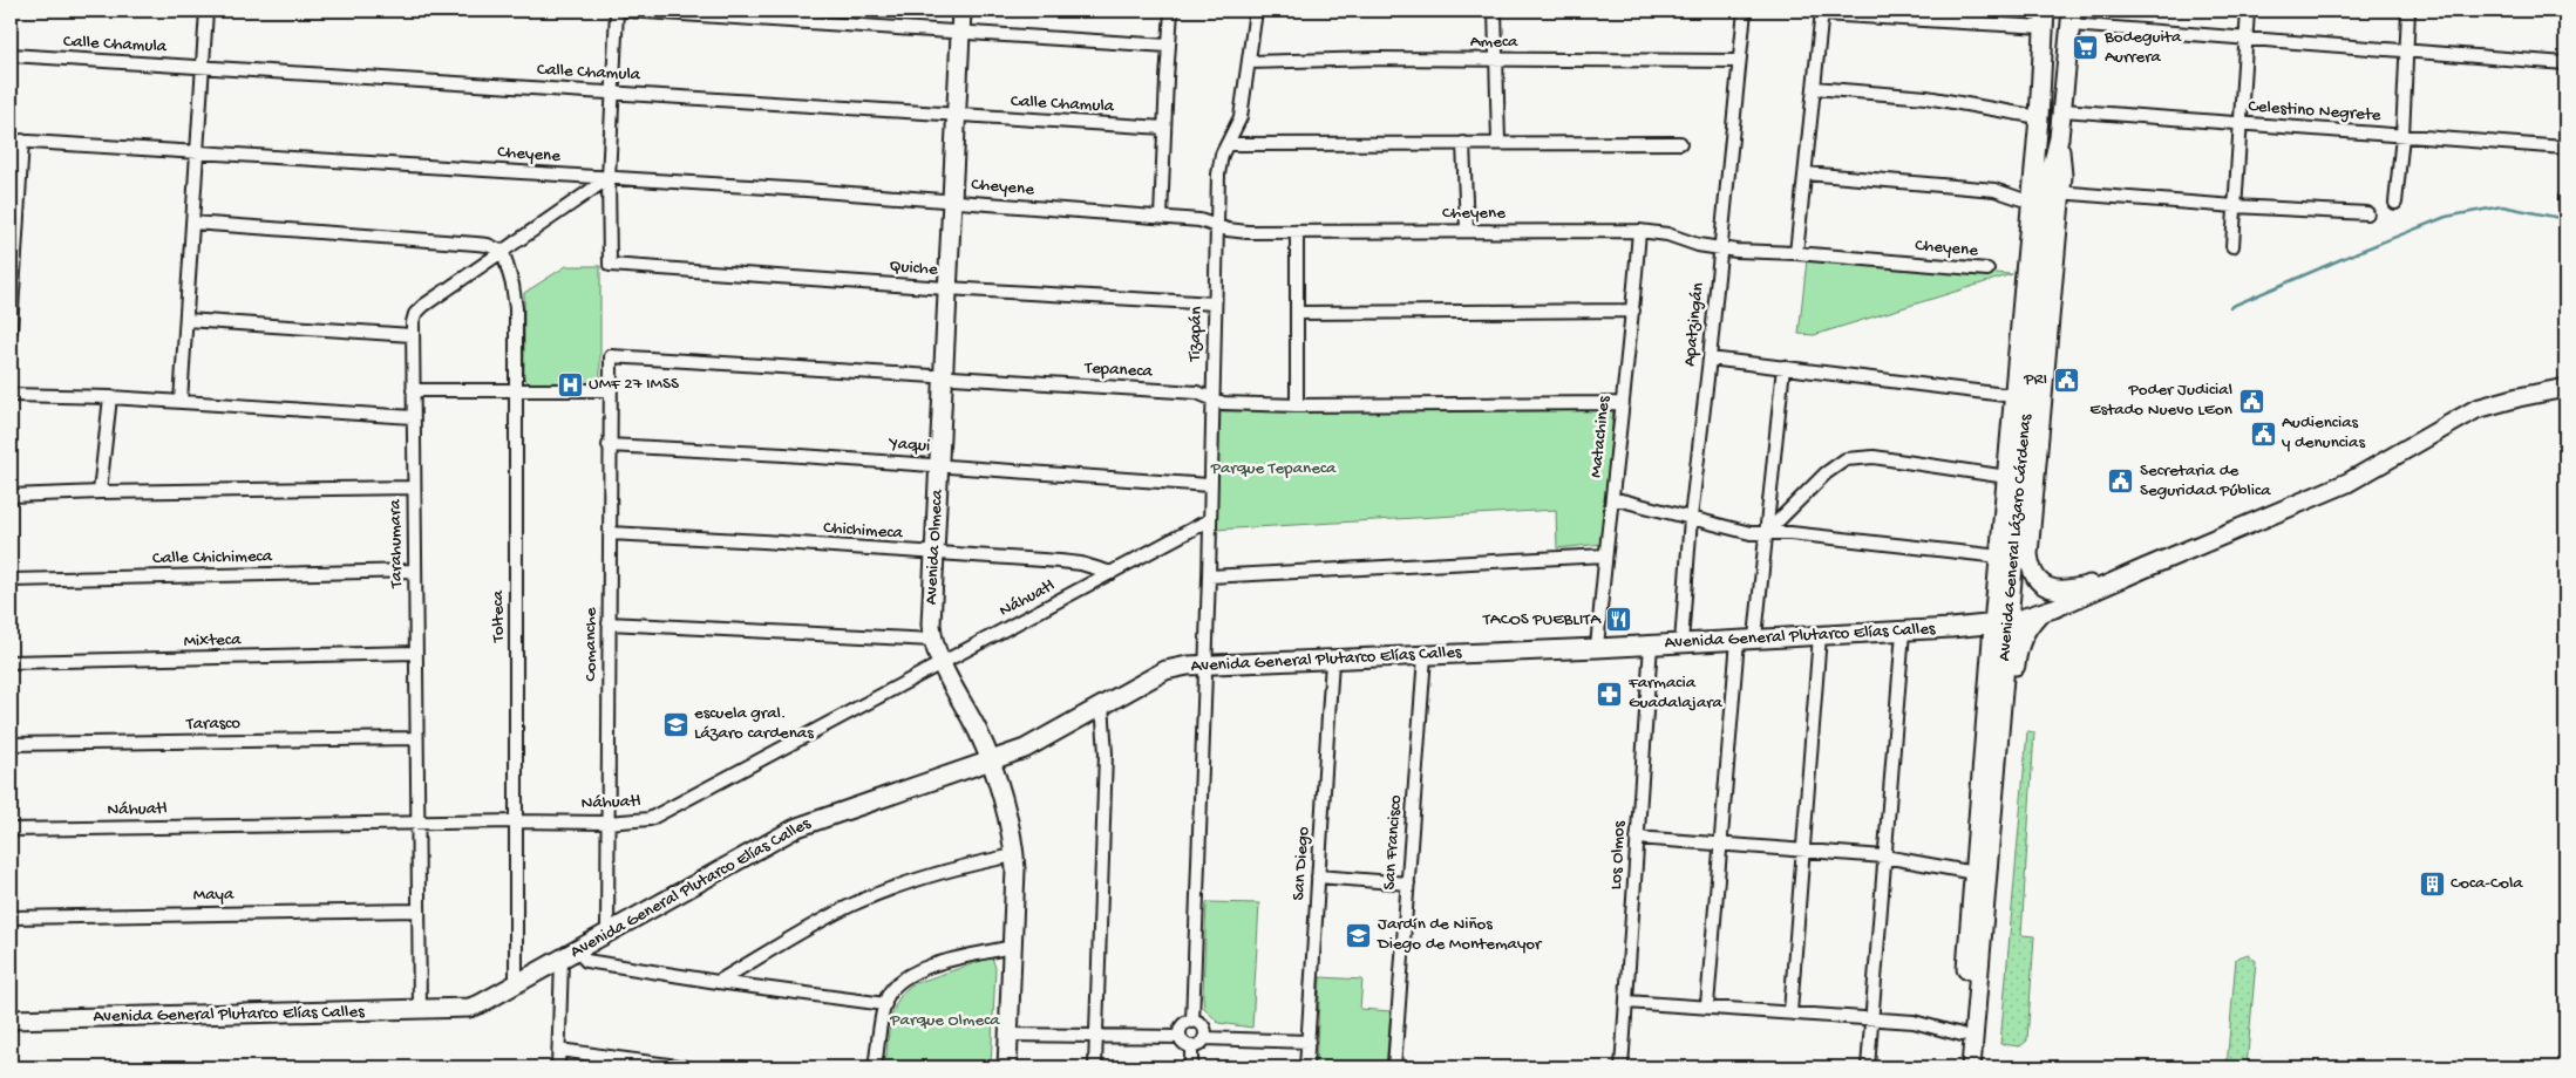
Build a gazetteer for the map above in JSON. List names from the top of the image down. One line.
{"streets":{"street":["Ameca","Calle Chamula","Celestino Negrete","Cheyene","Quiche","Apatzingán","Tizapán","Tepaneca","Matachines","Yaqui","Chichimeca","Avenida General Lázaro Cárdenas","Tarahumara","Avenida Olmeca","Calle Chichimeca","Náhuatl","Tolteca","Avenida General Plutarco Elías Calles","Mixteca","Comanche","Tarasco","San Francisco","Los Olmos","San Diego","Maya"]},"crossings":[["Ameca","Apatzingán"],["Ameca","Tizapán"],["Calle Chamula","Avenida Olmeca"],["Cheyene","Quiche"],["Cheyene","Apatzingán"],["Cheyene","Tizapán"],["Cheyene","Matachines"],["Cheyene","Tarahumara"],["Cheyene","Avenida Olmeca"],["Quiche","Tizapán"],["Quiche","Tarahumara"],["Quiche","Avenida Olmeca"],["Apatzingán","Avenida General Plutarco Elías Calles"],["Tizapán","Tepaneca"],["Tizapán","Yaqui"],["Tizapán","Náhuatl"],["Tizapán","Avenida General Plutarco Elías Calles"],["Tepaneca","Matachines"],["Tepaneca","Avenida Olmeca"],["Tepaneca","Comanche"],["Matachines","Avenida General Plutarco Elías Calles"],["Yaqui","Avenida Olmeca"],["Yaqui","Comanche"],["Chichimeca","Avenida Olmeca"],["Chichimeca","Náhuatl"],["Chichimeca","Comanche"],["Avenida General Lázaro Cárdenas","Avenida General Plutarco Elías Calles"],["Tarahumara","Calle Chichimeca"],["Tarahumara","Náhuatl"],["Tarahumara","Tolteca"],["Tarahumara","Avenida General Plutarco Elías Calles"],["Tarahumara","Mixteca"],["Tarahumara","Tarasco"],["Tarahumara","Maya"],["Avenida Olmeca","Náhuatl"],["Avenida Olmeca","Avenida General Plutarco Elías Calles"],["Náhuatl","Tolteca"],["Náhuatl","Comanche"],["Tolteca","Avenida General Plutarco Elías Calles"],["Avenida General Plutarco Elías Calles","Comanche"],["Avenida General Plutarco Elías Calles","San Francisco"],["Avenida General Plutarco Elías Calles","Los Olmos"],["Avenida General Plutarco Elías Calles","San Diego"]],"parks":["Parque Tepaneca","Parque Olmeca"],"places":{"supermarket":["Bodeguita Aurrera"],"public building":["PRI","Poder Judicial Estado Nuevo LEon","Audiencias y denuncias","Secretaria de Seguridad Pública"],"hospital":["UMF 27 IMSS"],"restaurant":["TACOS PUEBLITA"],"pharmacy":["Farmacia Guadalajara"],"school or university":["escuela gral. Lázaro cardenas","Jardín de Niños Diego de Montemayor"],"building":["Coca-Cola"]}}
